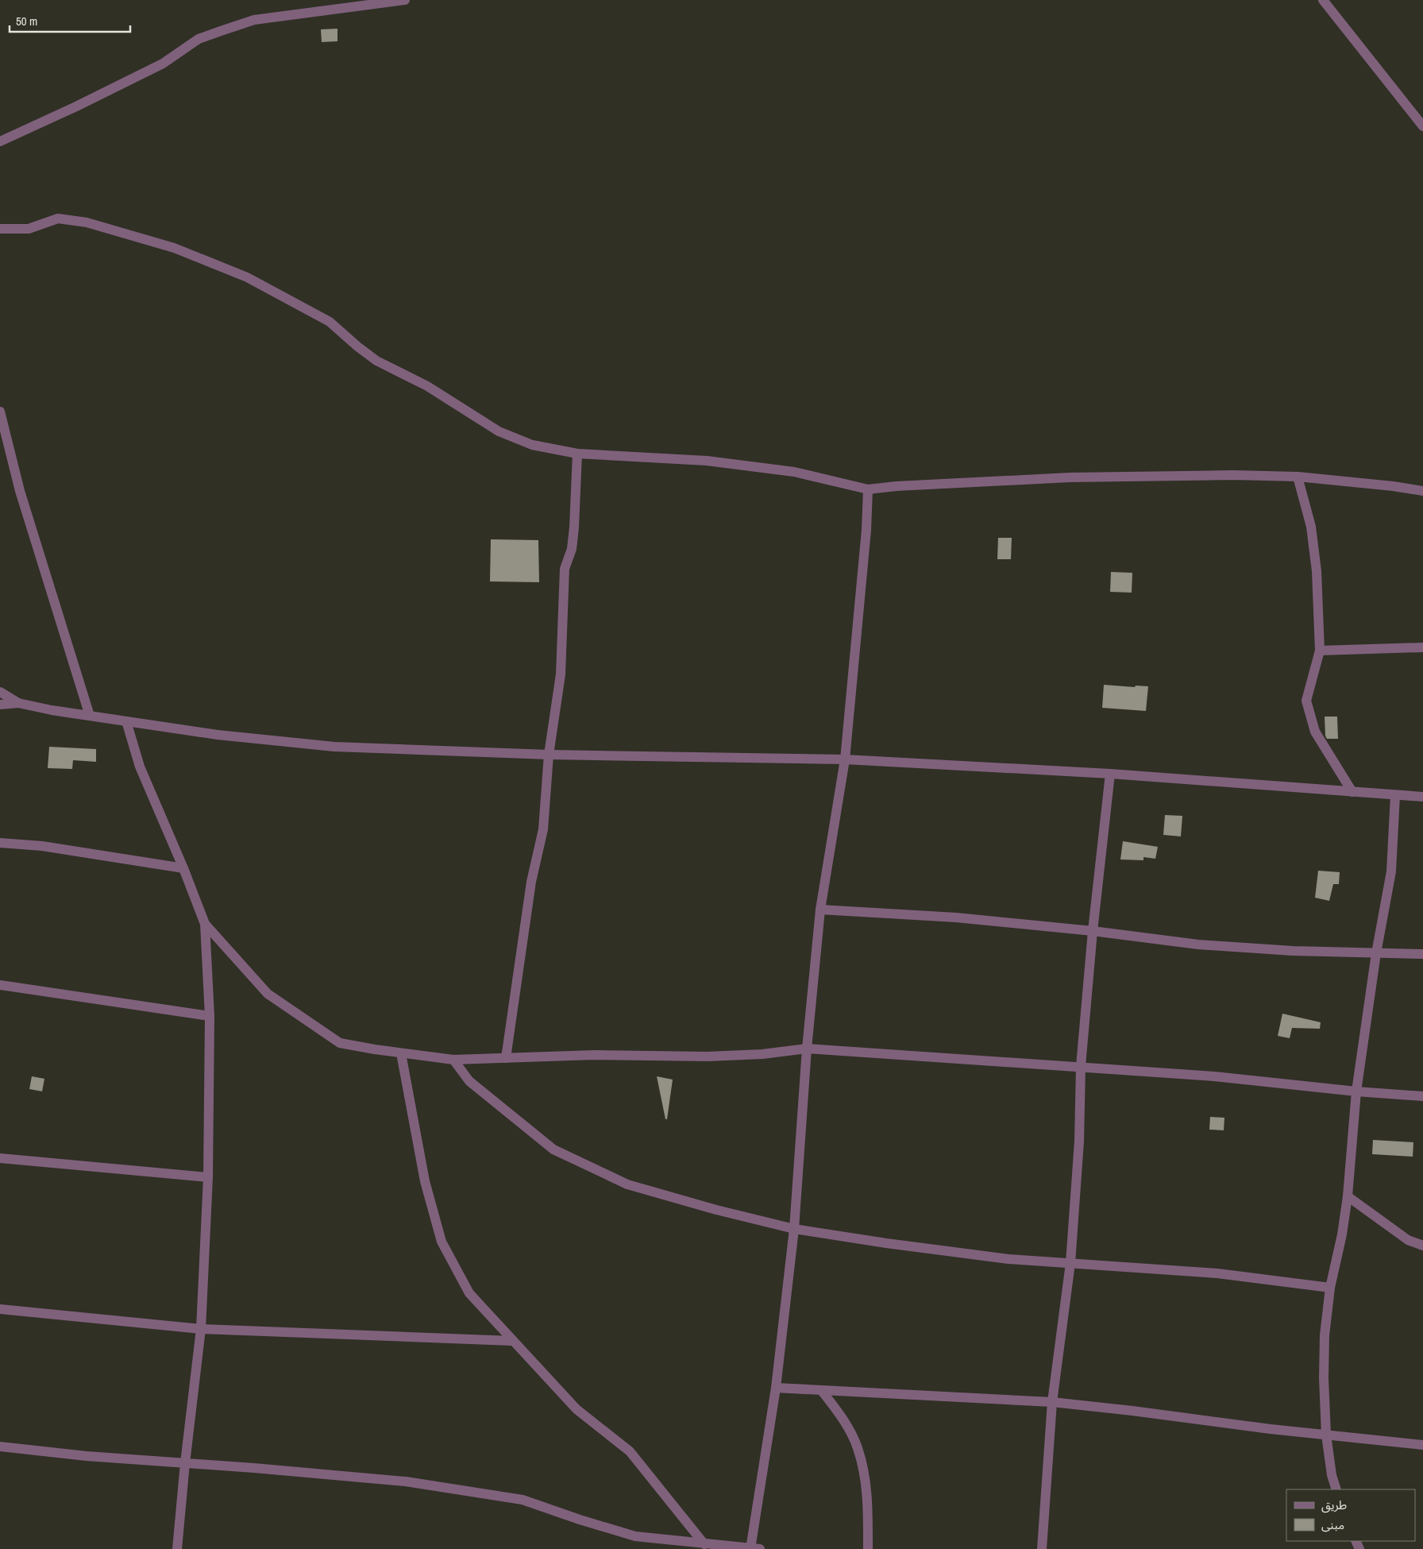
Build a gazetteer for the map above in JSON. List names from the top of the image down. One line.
{"legend":["طريق","مبنى"],"scale_bar":"50 m"}
